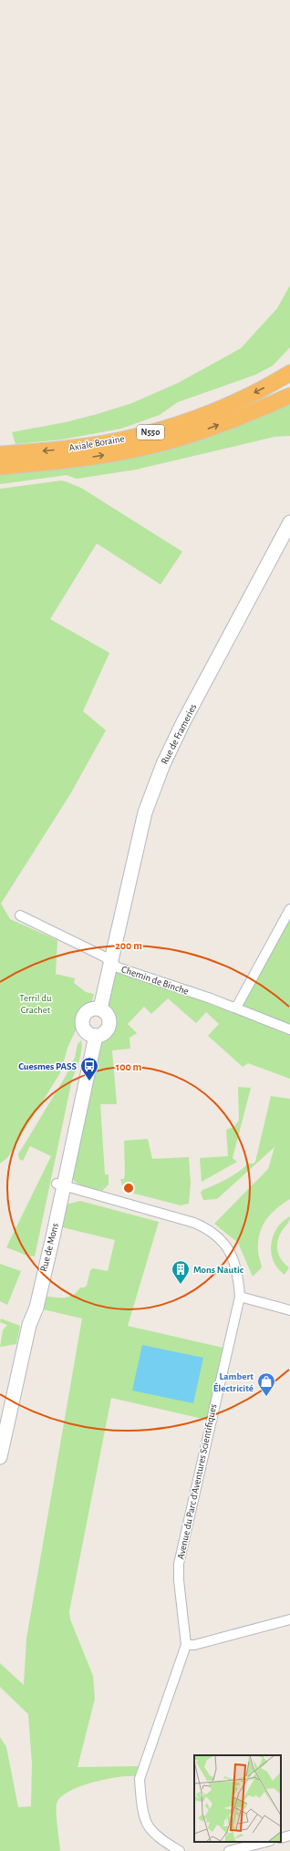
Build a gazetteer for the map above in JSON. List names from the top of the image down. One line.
{"streets":{"highway":["N550","Axiale Boraine"],"main road":["Rue de Frameries","Rue de Mons"],"street":["Chemin de Binche","Avenue du Parc d'Aventures Scientifiques"]},"crossings":[["Rue de Frameries","Chemin de Binche"],["Rue de Mons","Avenue du Parc d'Aventures Scientifiques"]],"parks":["Terril du Crachet"],"places":{"bus stop":["Cuesmes PASS"],"building":["Mons Nautic"],"shop":["Lambert Électricité"]},"rings":["200 m","100 m"]}
